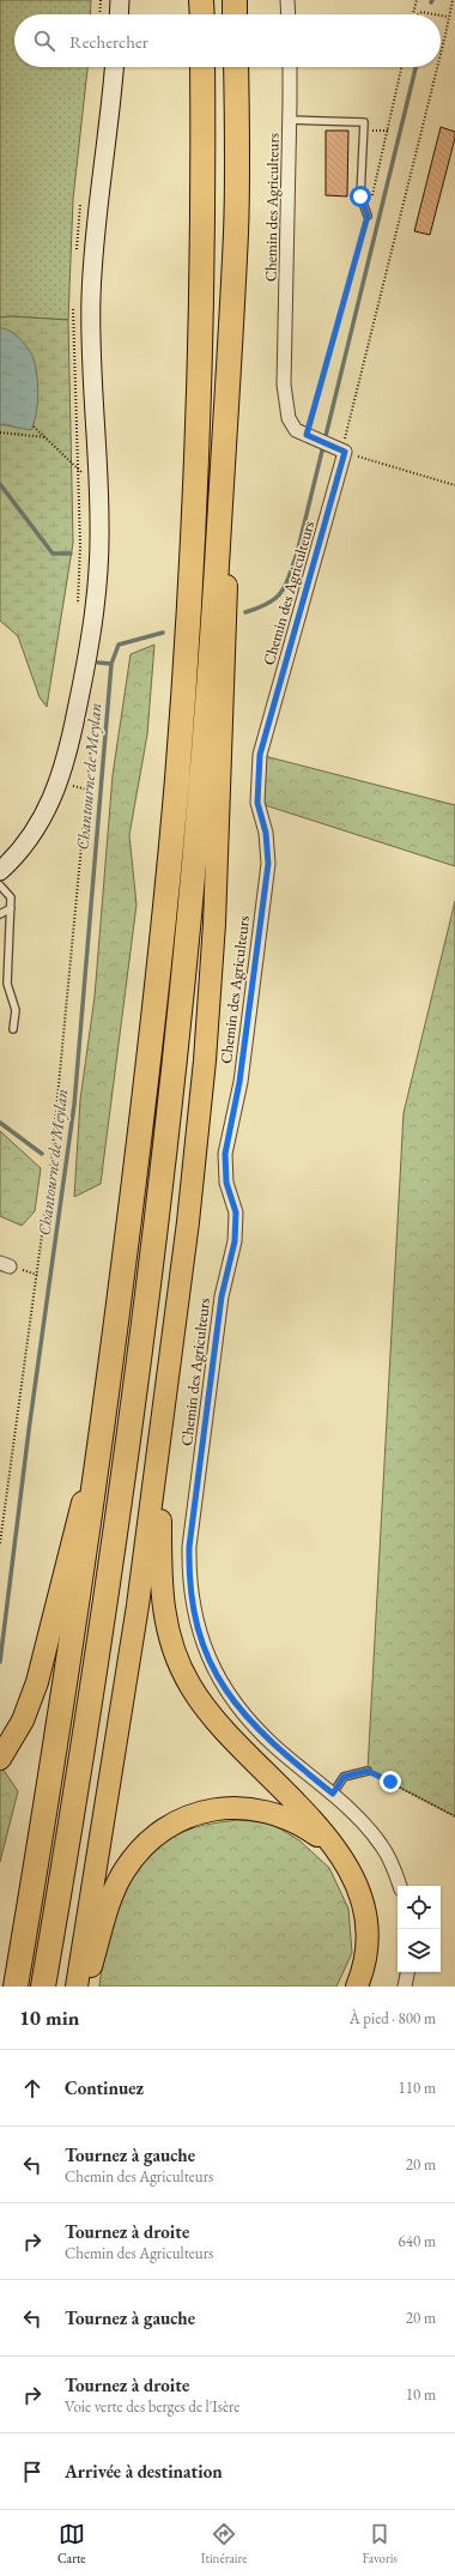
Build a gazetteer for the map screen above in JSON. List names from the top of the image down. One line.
{"streets":{"street":["Chemin des Agriculteurs"]},"water":["Chantourne de Meylan"],"page":{"search":"Rechercher","heading":["10 min","À pied · 800 m"],"list":[["Continuez","110 m"],["Tournez à gauche","Chemin des Agriculteurs","20 m"],["Tournez à droite","Chemin des Agriculteurs","640 m"],["Tournez à gauche","20 m"],["Tournez à droite","Voie verte des berges de l'Isère","10 m"],"Arrivée à destination"],"nav":["Carte","Itinéraire","Favoris"]}}
